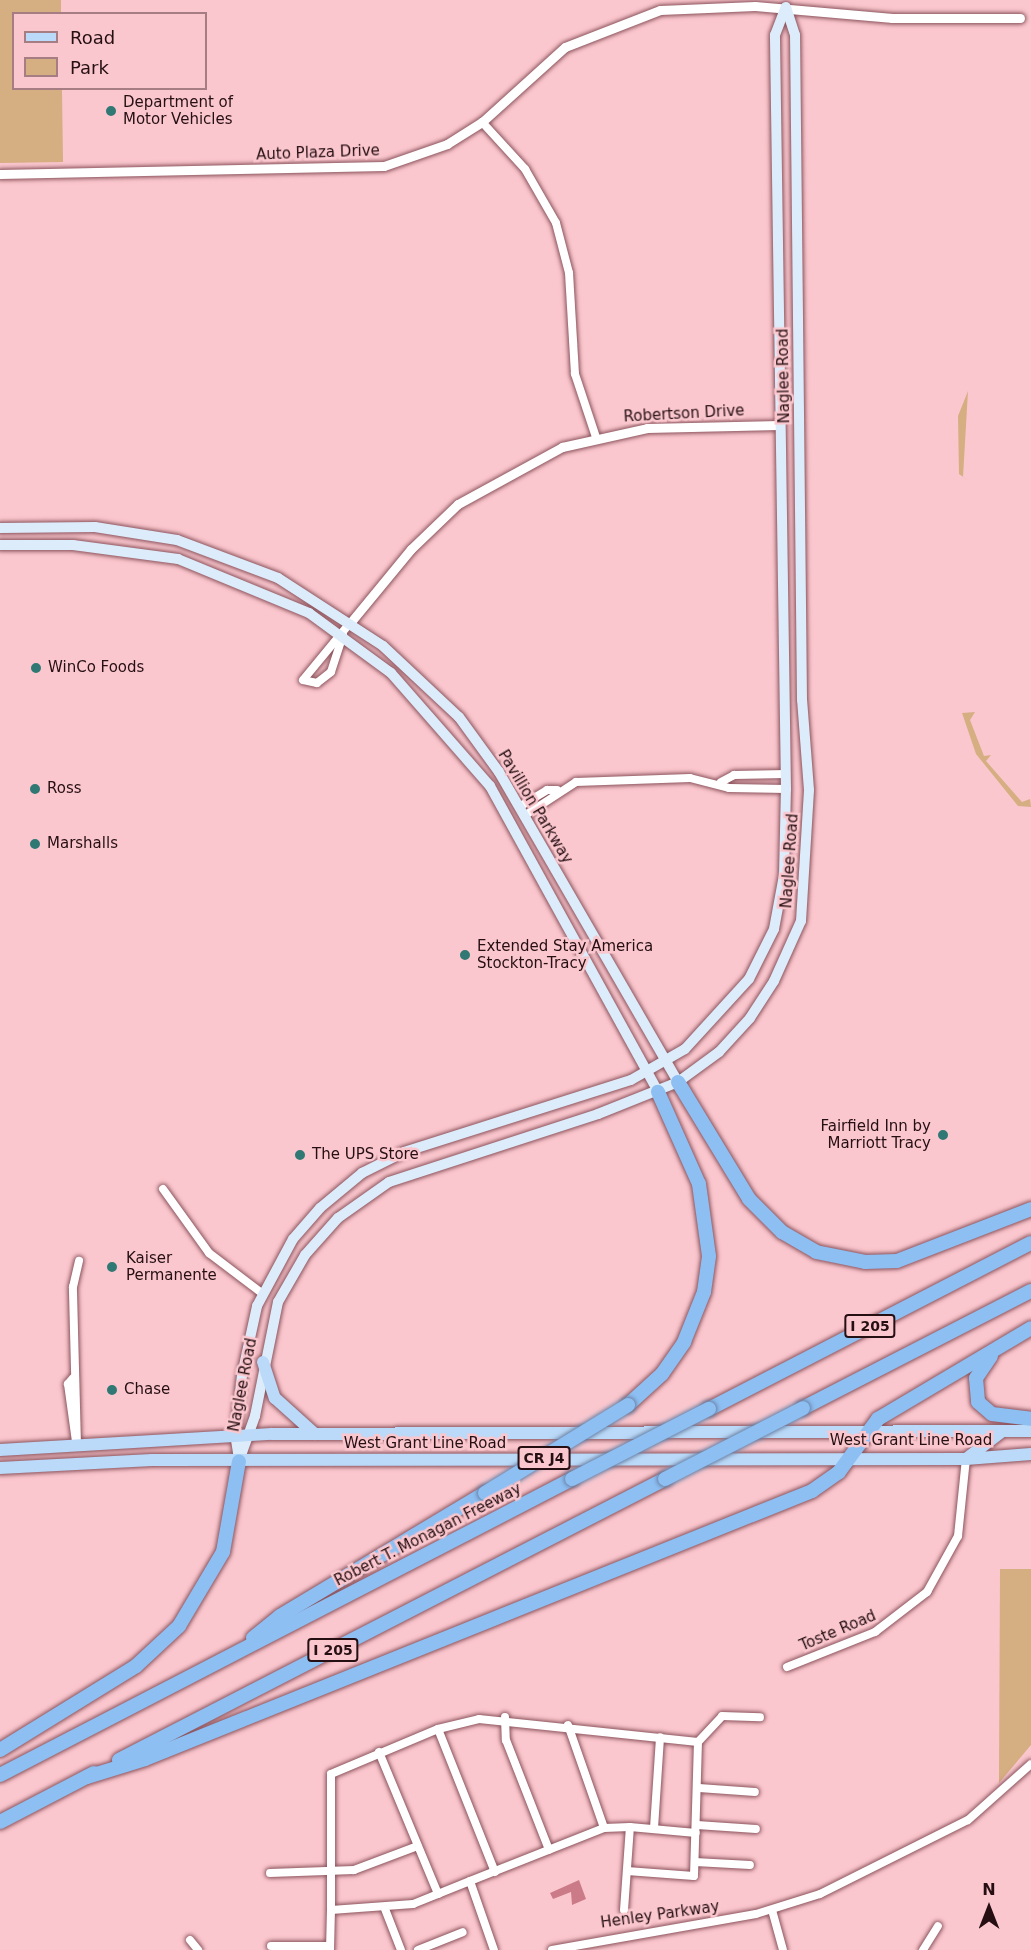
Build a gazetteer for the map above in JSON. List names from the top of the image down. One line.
{"streets":{"highway":["I 205","Robert T. Monagan Freeway"],"main road":["Naglee Road","Pavillion Parkway","West Grant Line Road","CR J4"],"street":["Auto Plaza Drive","Robertson Drive","Toste Road","Henley Parkway"]},"crossings":[["Auto Plaza Drive","Naglee Road"],["Naglee Road","Robertson Drive"],["Naglee Road","Pavillion Parkway"],["Naglee Road","West Grant Line Road"],["Robertson Drive","Pavillion Parkway"],["West Grant Line Road","Toste Road"]],"places":["Department of Motor Vehicles","WinCo Foods","Ross","Marshalls","Extended Stay America Stockton-Tracy","Fairfield Inn by Marriott Tracy","The UPS Store","Kaiser Permanente","Chase"],"legend":["Road","Park"],"north":"top"}
